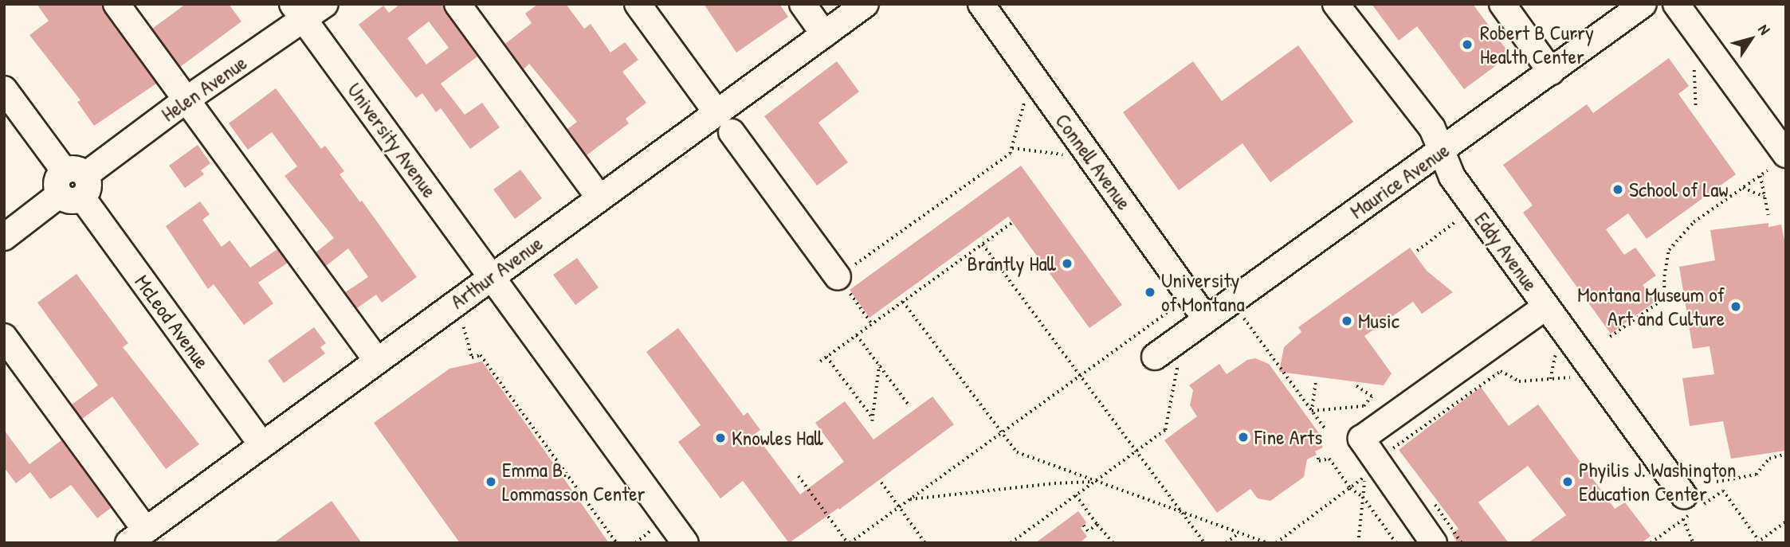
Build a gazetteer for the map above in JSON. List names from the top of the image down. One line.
{"streets":{"street":["Helen Avenue","University Avenue","Connell Avenue","Maurice Avenue","Eddy Avenue","Arthur Avenue","McLeod Avenue"]},"crossings":[["Helen Avenue","University Avenue"],["Helen Avenue","McLeod Avenue"],["University Avenue","Arthur Avenue"],["Connell Avenue","Maurice Avenue"],["Maurice Avenue","Eddy Avenue"],["Arthur Avenue","McLeod Avenue"]],"places":["Robert B Curry Health Center","School of Law","Brantly Hall","University of Montana","Montana Museum of Art and Culture","Music","Fine Arts","Knowles Hall","Emma B. Lommasson Center","Phyilis J. Washington Education Center"],"north":"top right"}
